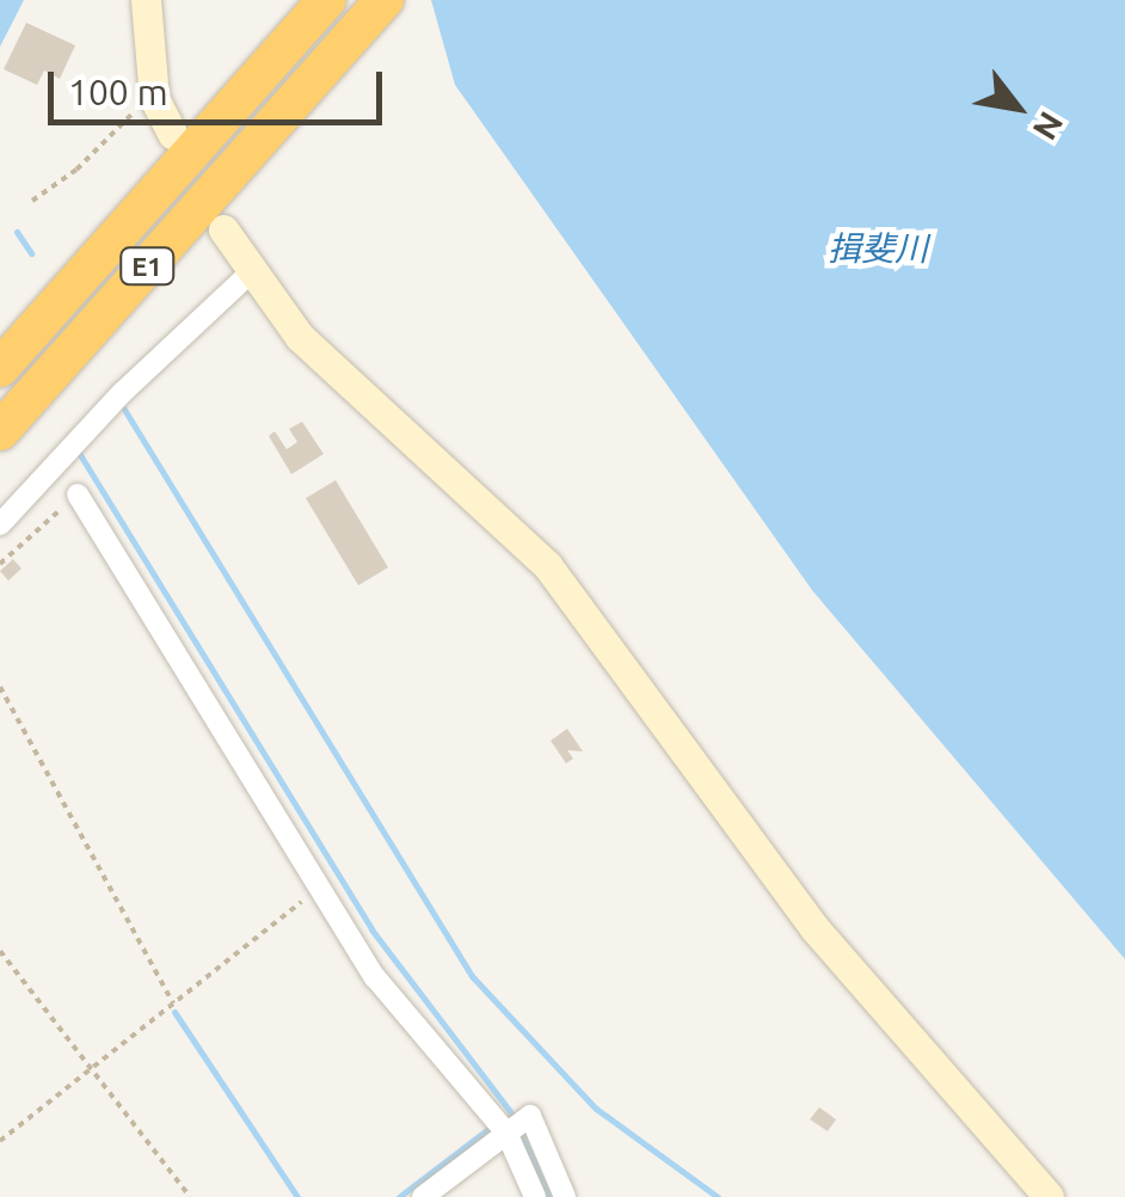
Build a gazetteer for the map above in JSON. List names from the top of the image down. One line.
{"streets":{"highway":["E1"]},"water":["揖斐川"],"scale_bar":"100 m","north":"bottom right"}
